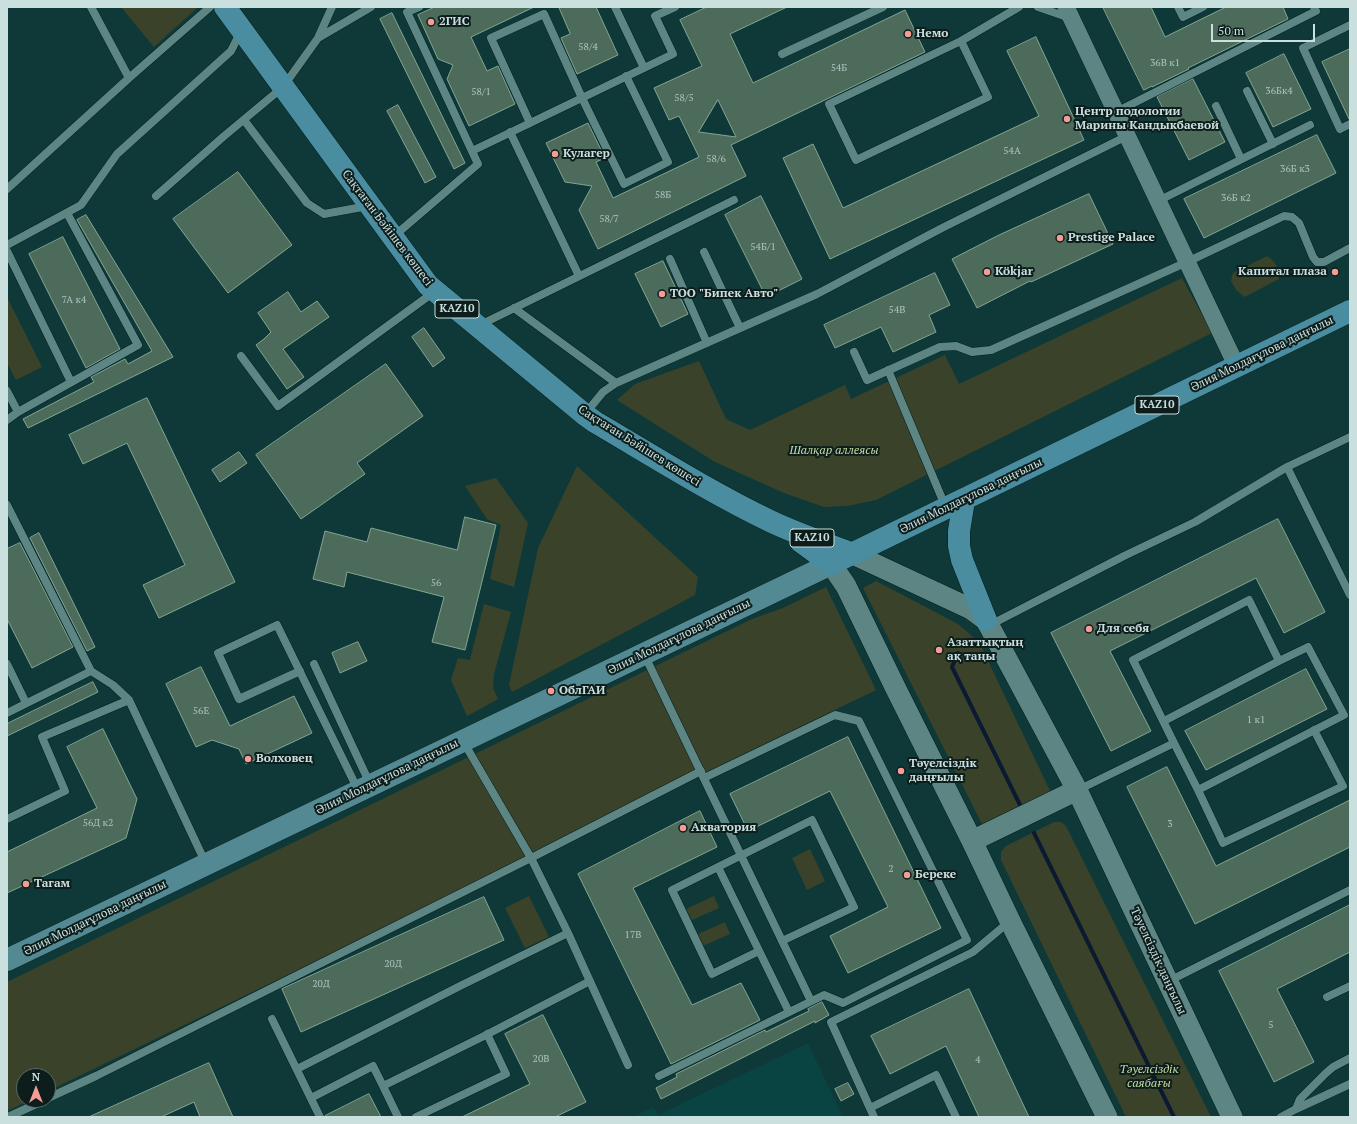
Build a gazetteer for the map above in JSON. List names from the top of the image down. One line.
{"streets":{"main road":["Сақтаған Бәйішев көшесі","KAZ10","Әлия Молдағұлова даңғылы"],"street":["Тәуелсіздік даңғылы"]},"crossings":[["Сақтаған Бәйішев көшесі","Әлия Молдағұлова даңғылы"],["Сақтаған Бәйішев көшесі","Тәуелсіздік даңғылы"],["Әлия Молдағұлова даңғылы","Тәуелсіздік даңғылы"]],"parks":["Шалқар аллеясы","Тәуелсіздік саябағы"],"places":["2ГИС","Немо","Центр подологии Марины Кандыкбаевой","Кулагер","Prestige Palace","Kökjar","Капитал плаза","ТОО \"Бипек Авто\"","Для себя","Азаттықтың ақ таңы","ОблГАИ","Волховец","Тәуелсіздік даңғылы","Акватория","Береке","Тагам"],"house_numbers":["58/4","36В к1","54Б","36Бк4","58/1","58/5","54А","58/6","36Б к3","58Б","36Б к2","58/7","54Б/1","7А к4","54В","56","56Е","1 к1","56Д к2","3","2","17В","20Д","20Д","5","20В","4"],"scale_bar":"50 m","north":"top"}
